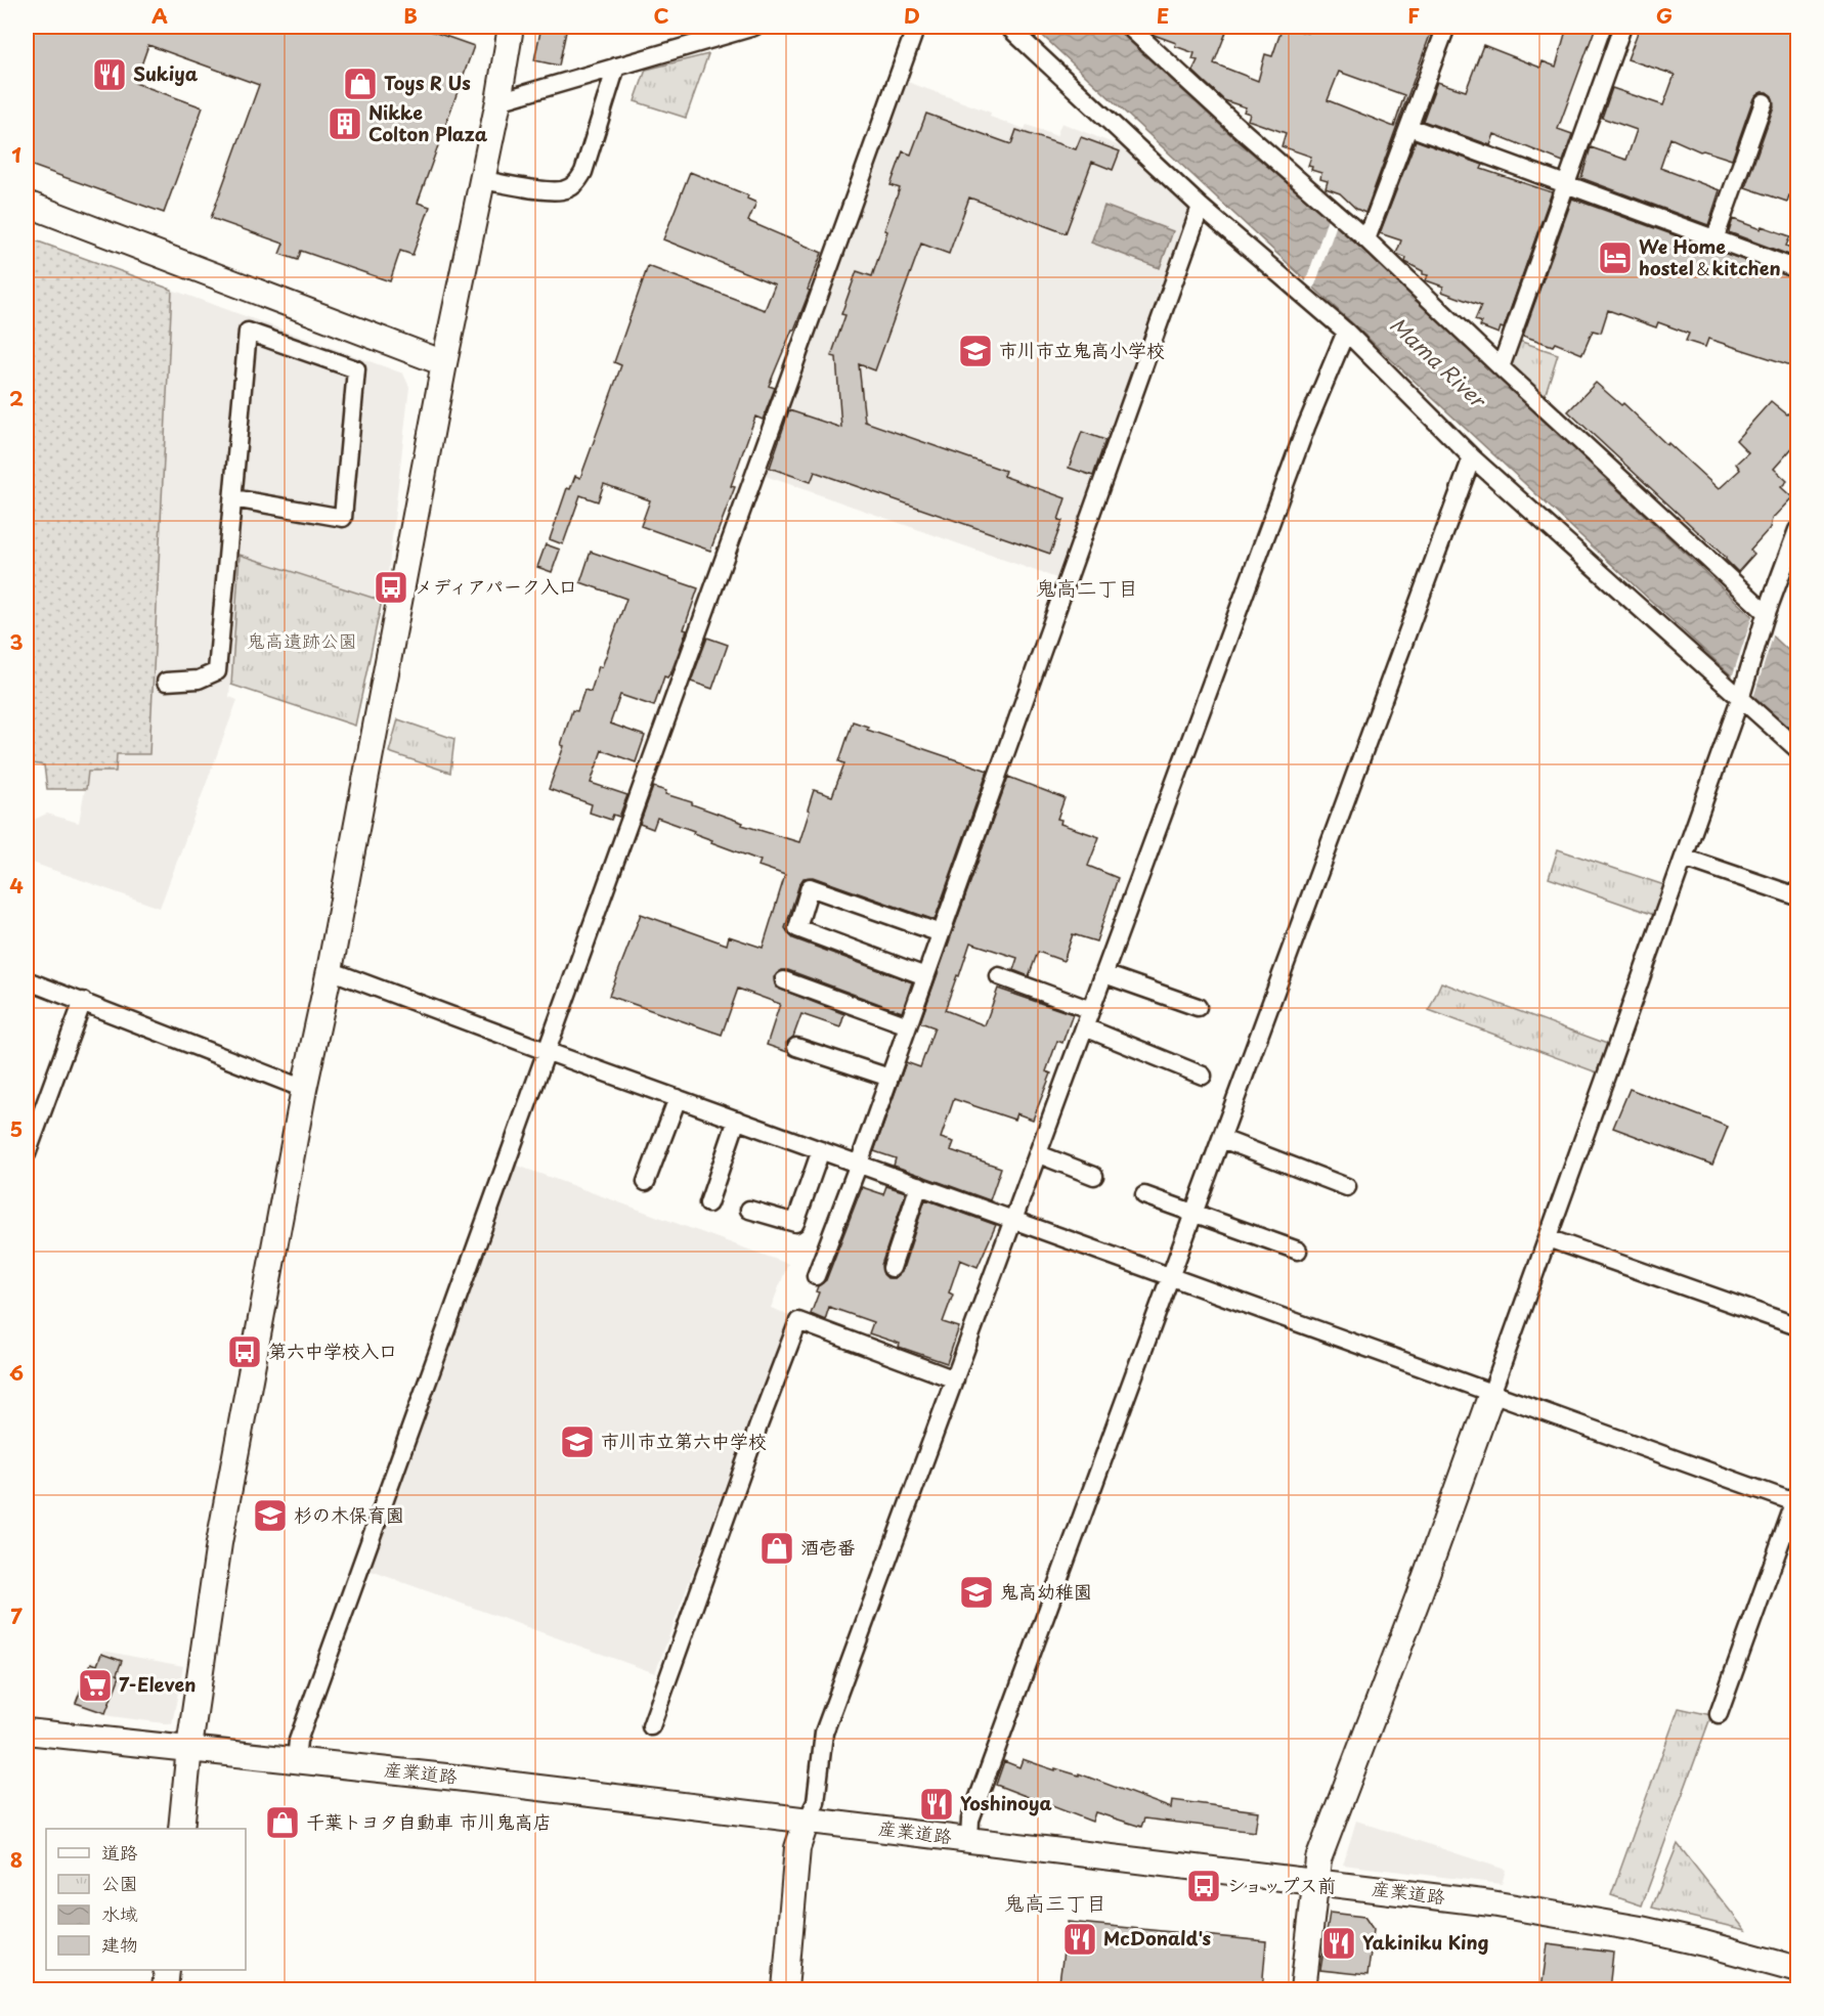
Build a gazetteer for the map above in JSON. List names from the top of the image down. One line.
{"streets":{"street":["産業道路"]},"districts":["鬼高二丁目","鬼高三丁目"],"water":["Mama River"],"parks":["鬼高遺跡公園"],"places":{"restaurant":["Sukiya","Yoshinoya","McDonald's","Yakiniku King"],"shop":["Toys R Us","酒壱番","千葉トヨタ自動車 市川鬼高店"],"building":["Nikke Colton Plaza"],"hotel":["We Home hostel＆kitchen"],"school or university":["市川市立鬼高小学校","市川市立第六中学校","杉の木保育園","鬼高幼稚園"],"bus stop":["メディアパーク入口","第六中学校入口","ショップス前"],"supermarket":["7-Eleven"]},"legend":["道路","公園","水域","建物"],"grid":{"columns":["A","B","C","D","E","F","G"],"rows":["1","2","3","4","5","6","7","8"]}}
